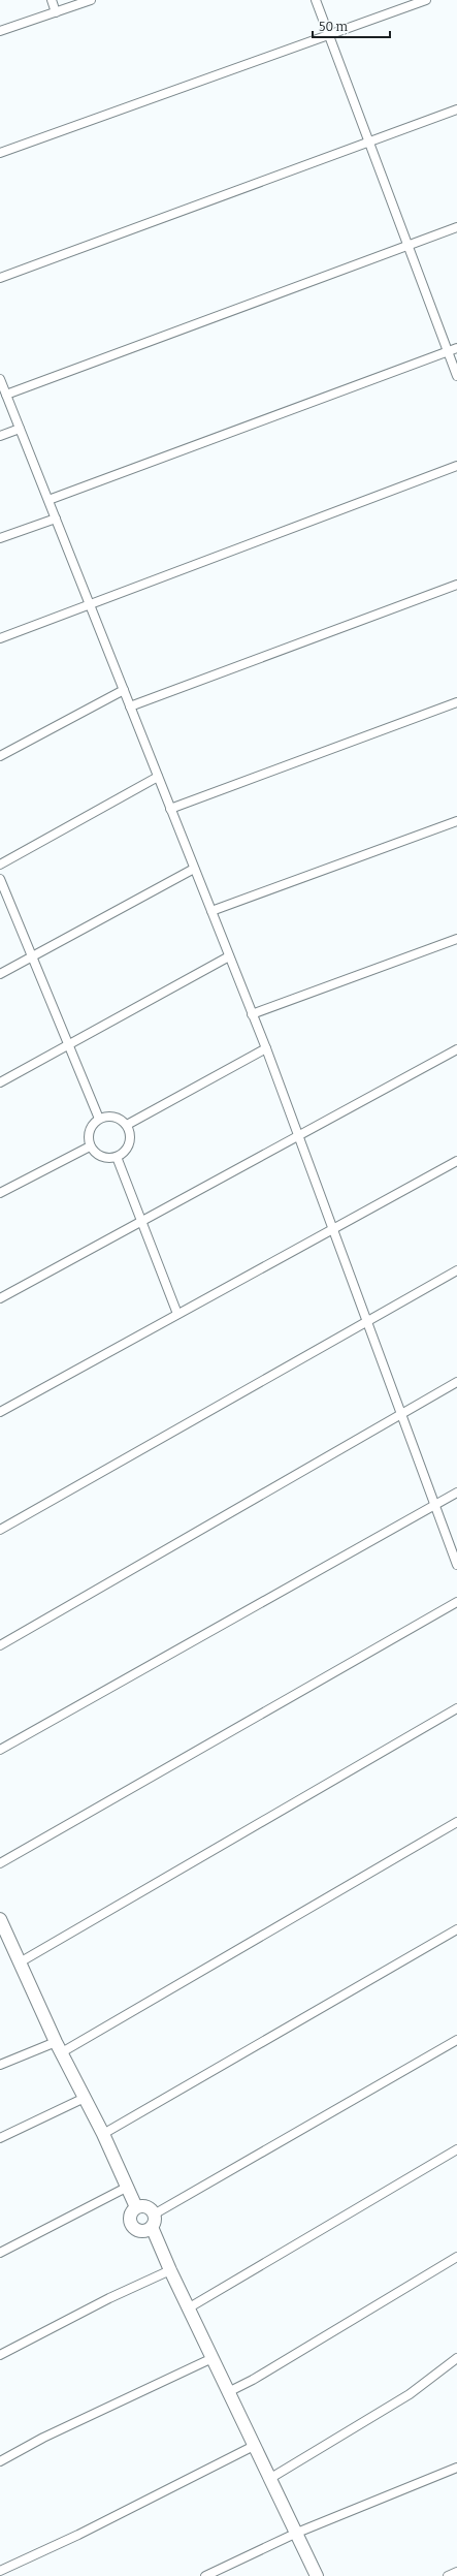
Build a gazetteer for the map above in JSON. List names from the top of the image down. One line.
{"scale_bar":"50 m"}
